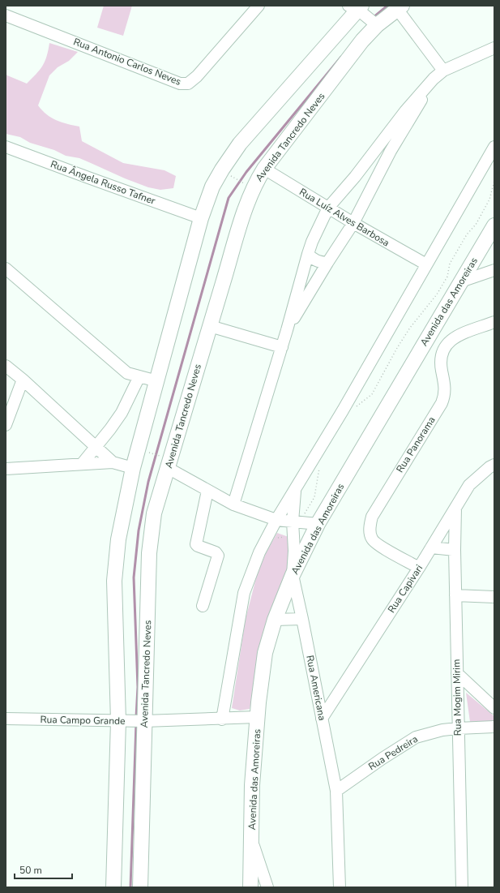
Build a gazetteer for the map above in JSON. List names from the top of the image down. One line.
{"streets":{"main road":["Avenida Tancredo Neves","Avenida das Amoreiras"],"street":["Rua Antonio Carlos Neves","Rua Ângela Russo Tafner","Rua Luíz Alves Barbosa","Rua Panorama","Rua Capivari","Rua Americana","Rua Mogim Mirim","Rua Campo Grande","Rua Pedreira"]},"crossings":[["Avenida Tancredo Neves","Rua Luíz Alves Barbosa"],["Avenida Tancredo Neves","Rua Campo Grande"],["Avenida das Amoreiras","Rua Americana"],["Avenida das Amoreiras","Rua Campo Grande"],["Rua Panorama","Rua Capivari"],["Rua Capivari","Rua Americana"],["Rua Capivari","Rua Mogim Mirim"],["Rua Americana","Rua Pedreira"],["Rua Mogim Mirim","Rua Pedreira"]],"scale_bar":"50 m"}
